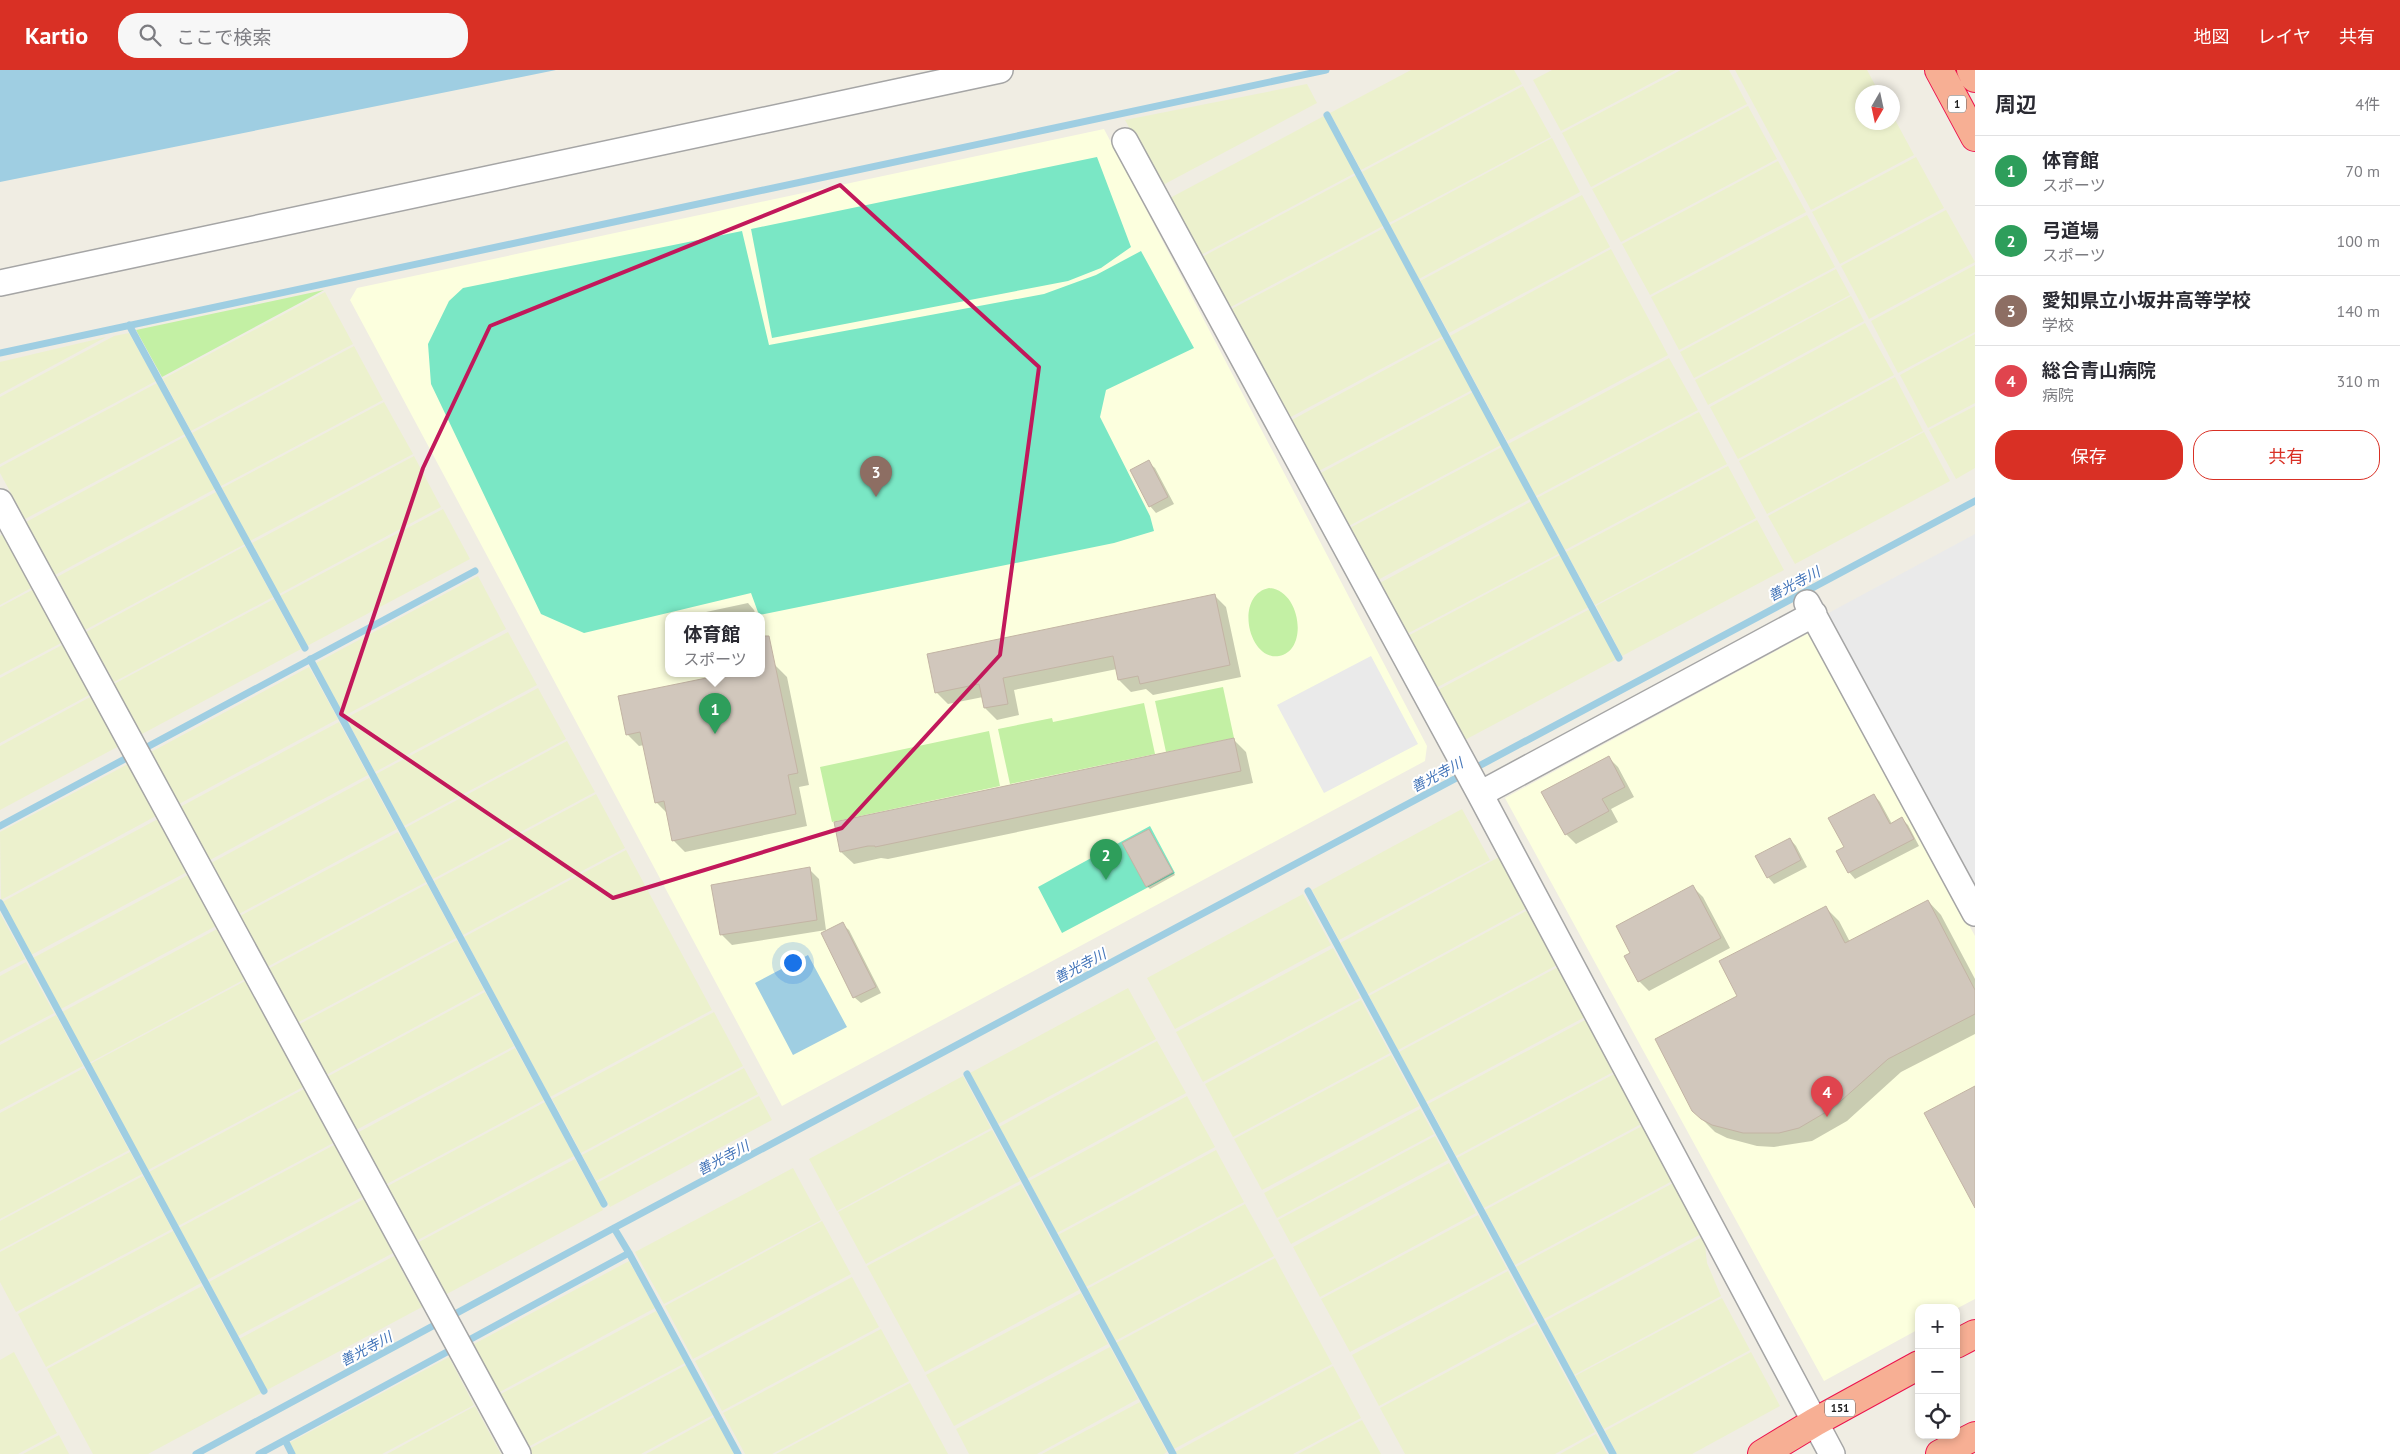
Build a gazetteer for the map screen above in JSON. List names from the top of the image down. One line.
{"streets":{"highway":["1","151"]},"water":["善光寺川"],"north":"bottom","page":{"header":"Kartio","search":"ここで検索","nav":["地図","レイヤ","共有"],"heading":["周辺","4件"],"list":[{"mark":"1","name":"体育館","note":"スポーツ","value":"70 m"},{"mark":"2","name":"弓道場","note":"スポーツ","value":"100 m"},{"mark":"3","name":"愛知県立小坂井高等学校","note":"学校","value":"140 m"},{"mark":"4","name":"総合青山病院","note":"病院","value":"310 m"}],"buttons":["保存","共有"],"pins":["3","1","2","4"],"popup":["体育館","スポーツ"],"map_buttons":["+","−"]}}
